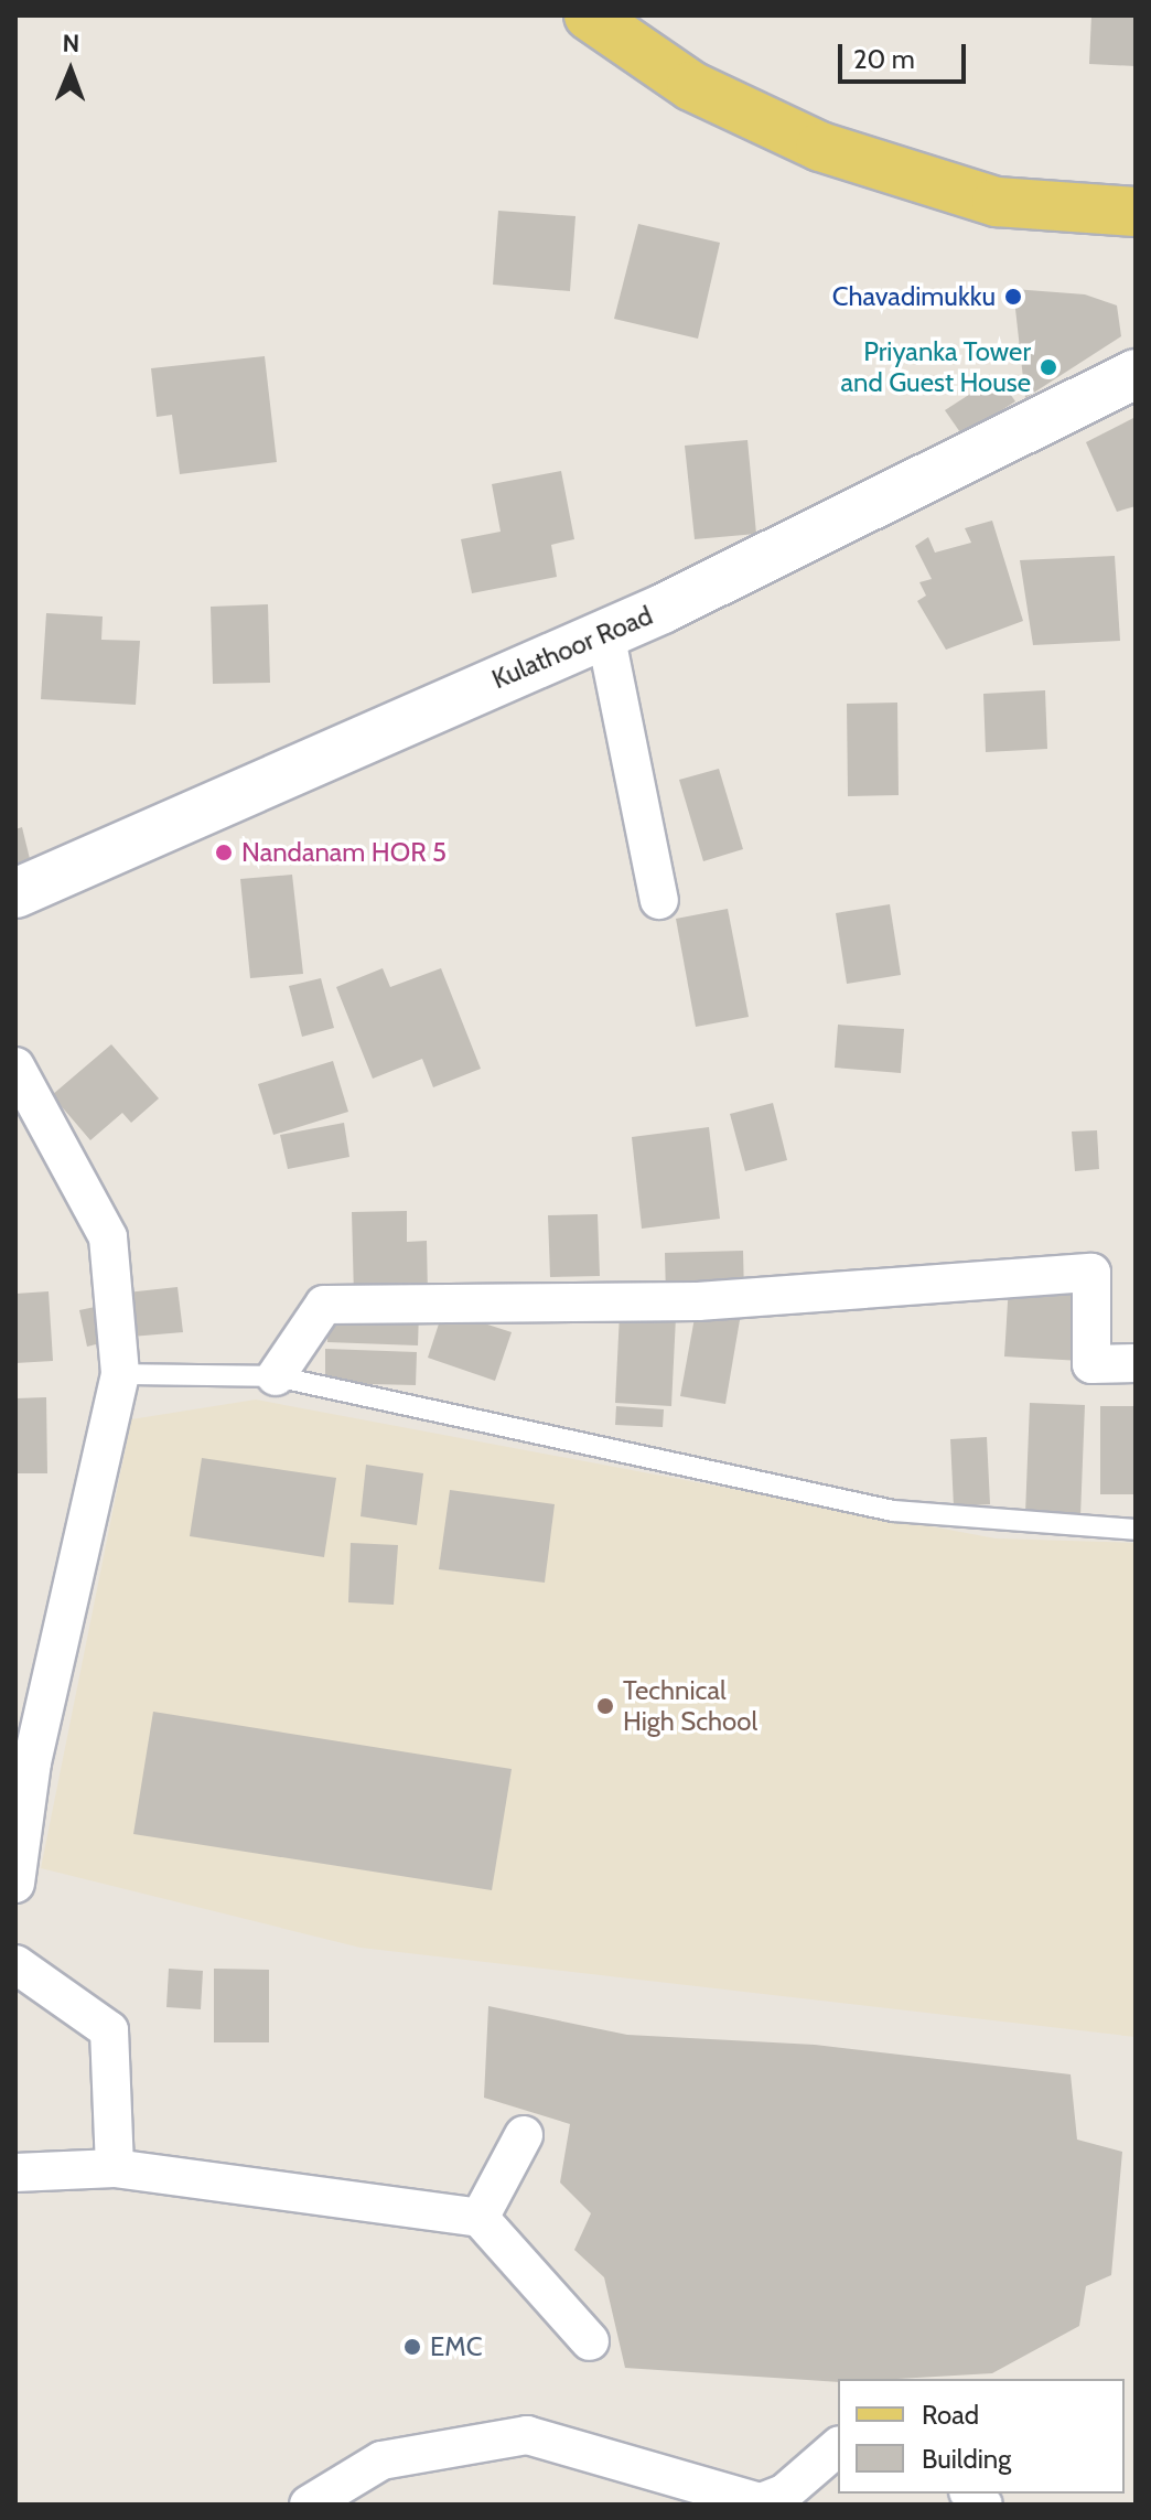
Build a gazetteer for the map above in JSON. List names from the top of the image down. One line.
{"streets":{"main road":["Kulathoor Road"]},"places":["Chavadimukku","Priyanka Tower and Guest House","Nandanam HOR 5","Technical High School","EMC"],"legend":["Road","Building"],"scale_bar":"20 m","north":"top"}
